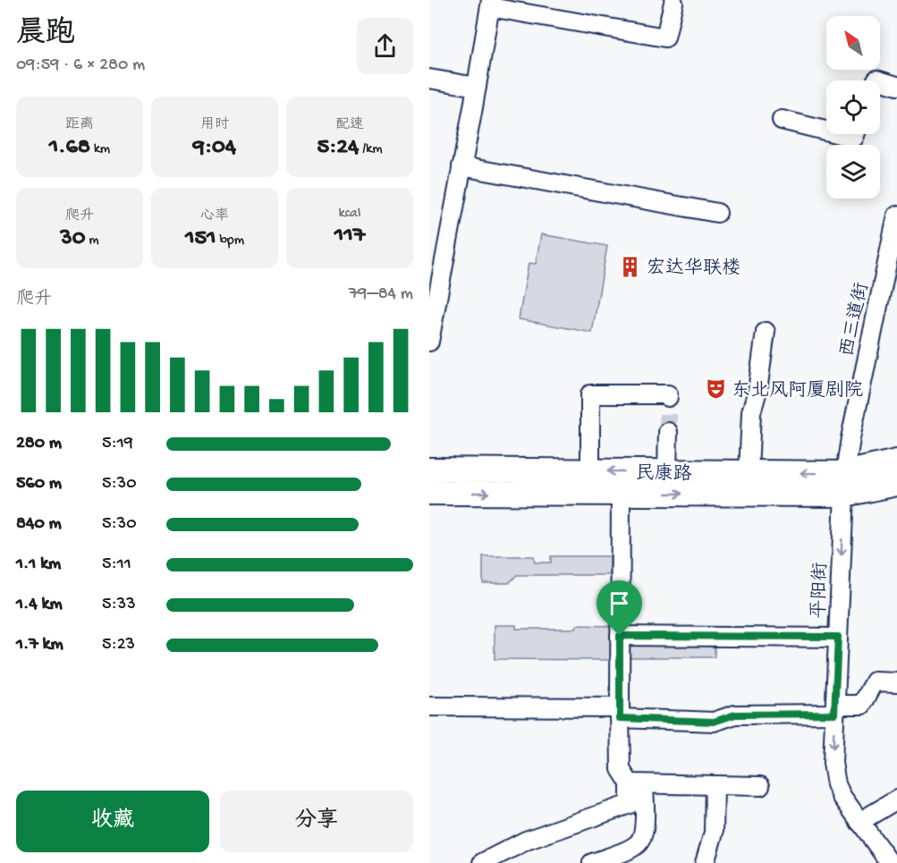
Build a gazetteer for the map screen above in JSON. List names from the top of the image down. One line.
{"streets":{"main road":["民康路"],"street":["西三道街","平阳街"]},"crossings":[["西三道街","民康路"],["西三道街","平阳街"],["民康路","平阳街"]],"one_way":["平阳街"],"places":{"building":["宏达华联楼"],"theatre":["东北风阿厦剧院"]},"north":"top left","page":{"heading":["晨跑","09:59 · 6 × 280 m"],"stats":[["距离","1.68 km"],["用时","9:04"],["配速","5:24 /km"],["爬升","30 m"],["心率","151 bpm"],["kcal","117"]],"chart":["爬升","79–84 m"],"list":[{"name":"280 m","note":"5:19"},{"name":"560 m","note":"5:30"},{"name":"840 m","note":"5:30"},{"name":"1.1 km","note":"5:11"},{"name":"1.4 km","note":"5:33"},{"name":"1.7 km","note":"5:23"}],"buttons":["收藏","分享"]}}
